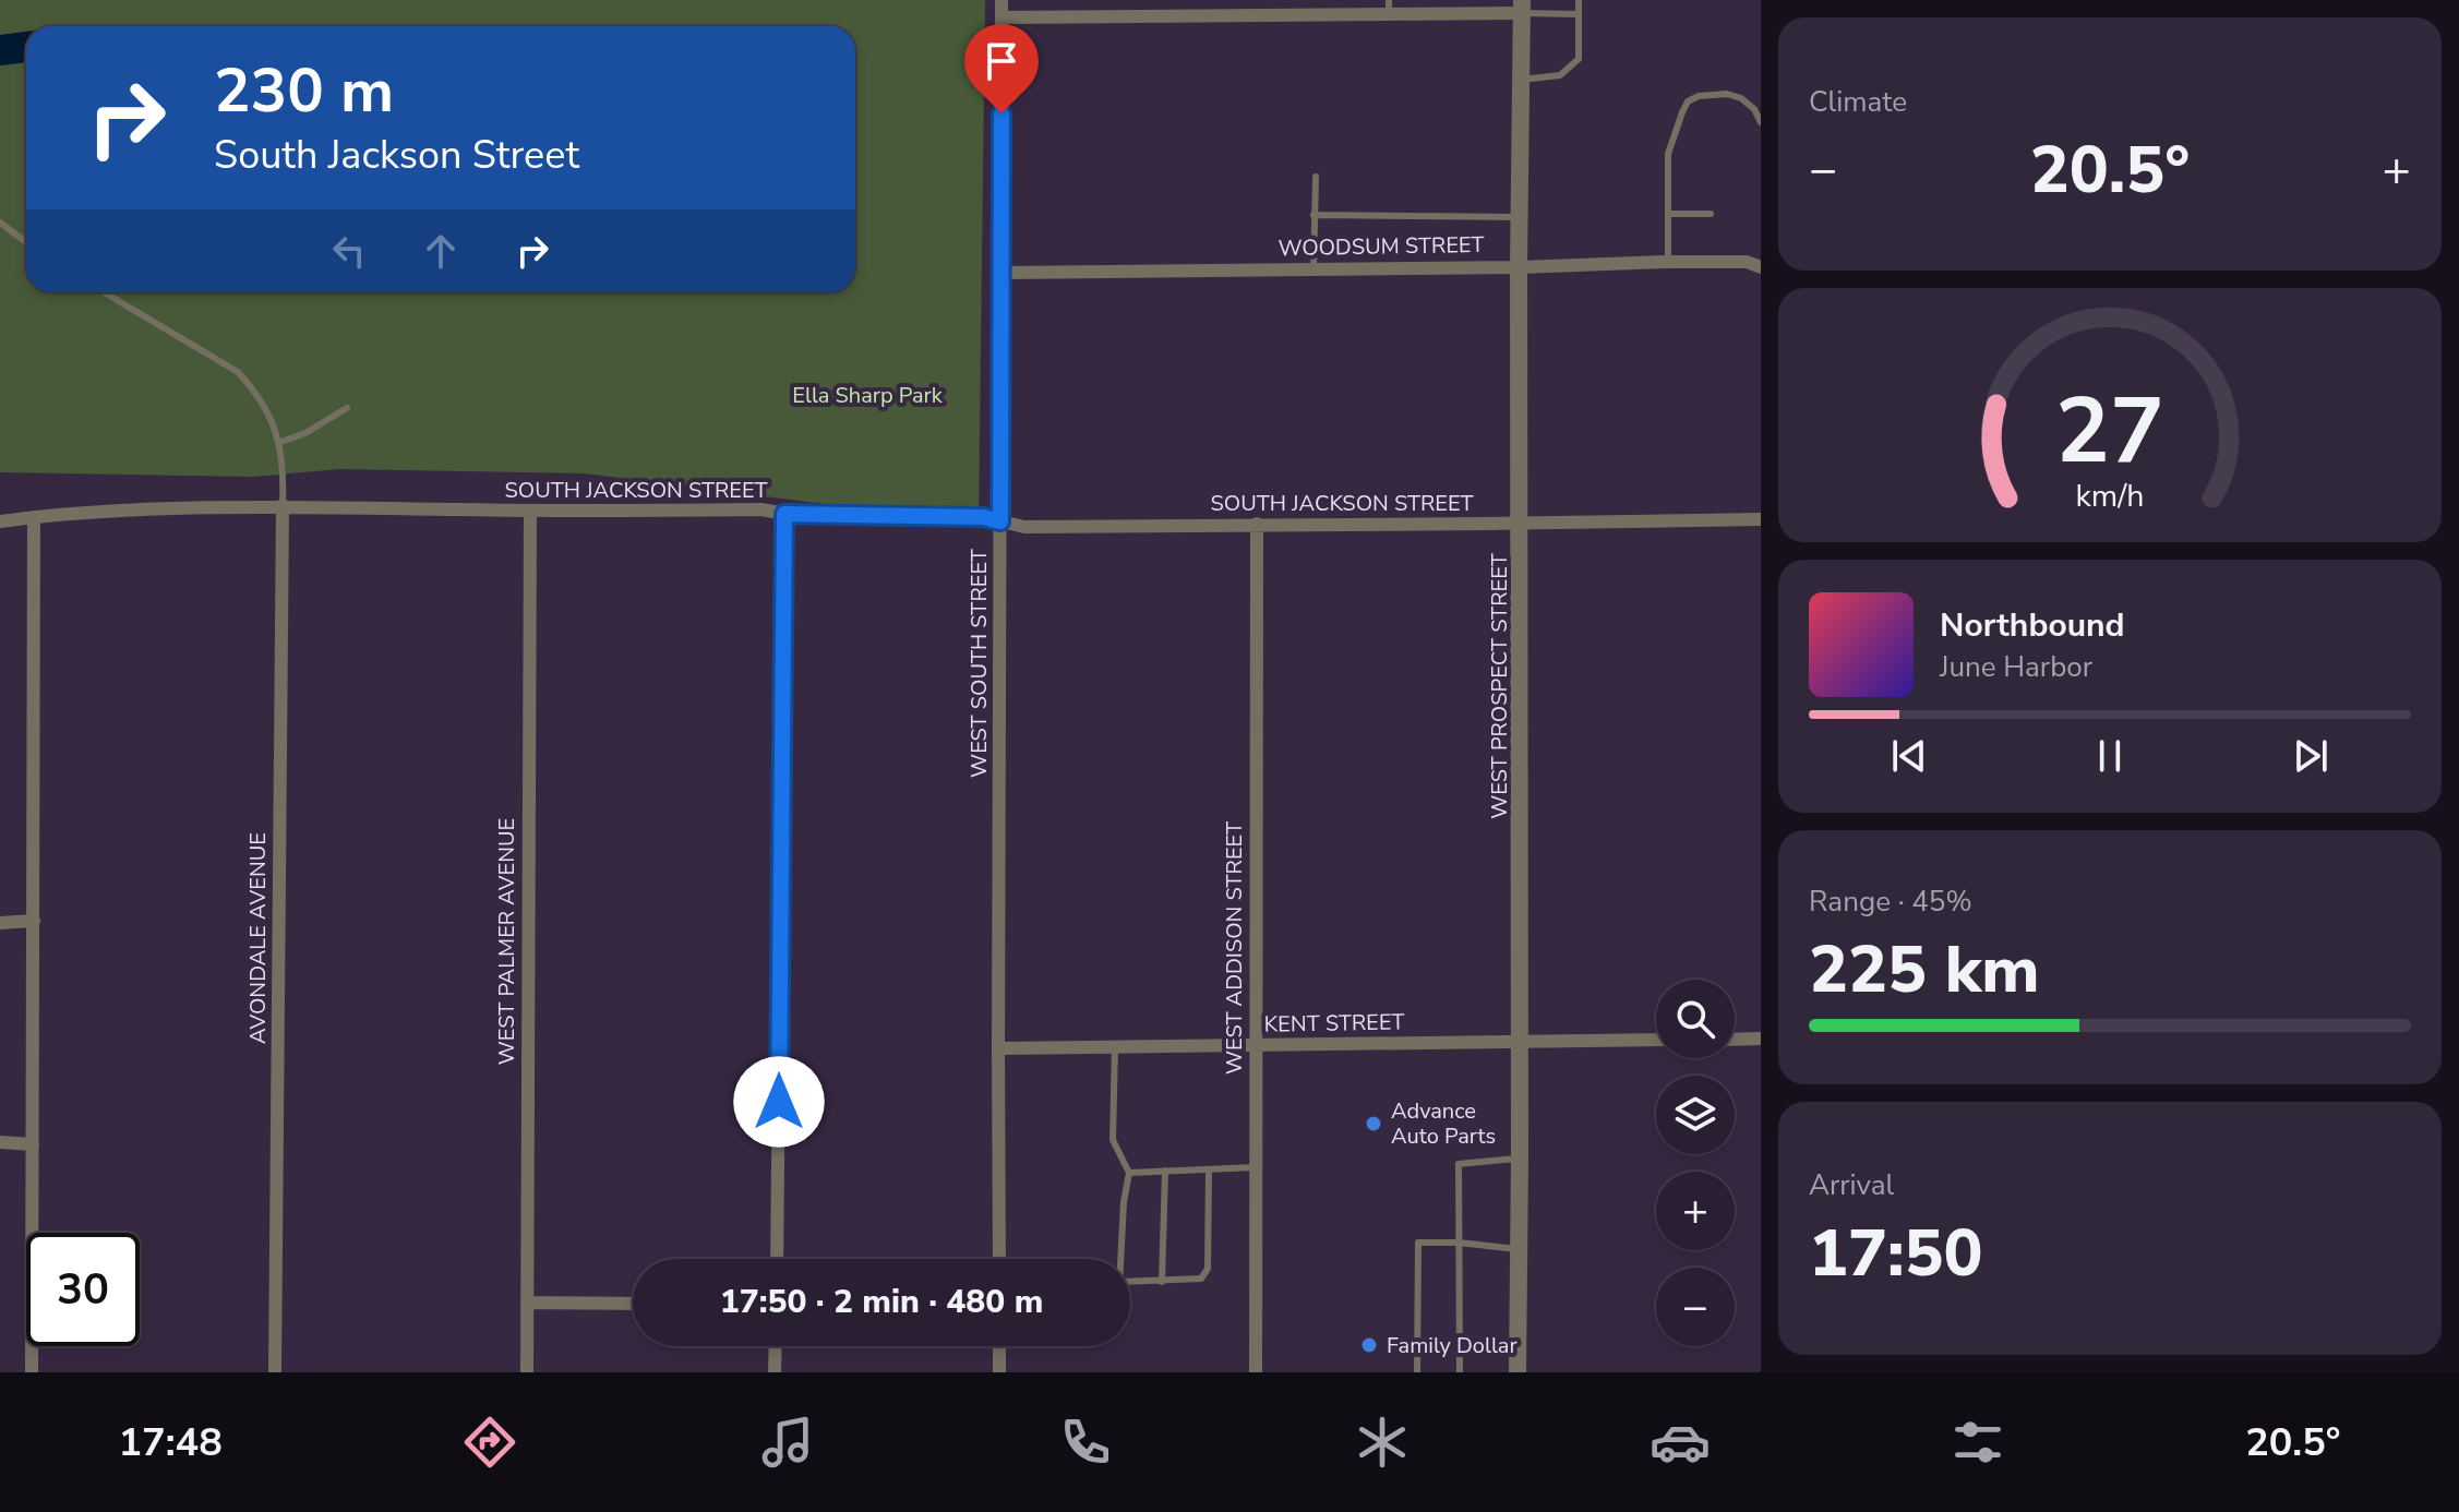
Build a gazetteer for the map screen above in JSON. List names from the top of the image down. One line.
{"streets":{"street":["WOODSUM STREET","SOUTH JACKSON STREET","WEST SOUTH STREET","WEST PROSPECT STREET","AVONDALE AVENUE","WEST PALMER AVENUE","WEST ADDISON STREET","KENT STREET"]},"crossings":[["WOODSUM STREET","WEST SOUTH STREET"],["WOODSUM STREET","WEST PROSPECT STREET"],["SOUTH JACKSON STREET","WEST SOUTH STREET"],["SOUTH JACKSON STREET","WEST PROSPECT STREET"],["SOUTH JACKSON STREET","AVONDALE AVENUE"],["SOUTH JACKSON STREET","WEST PALMER AVENUE"],["SOUTH JACKSON STREET","WEST ADDISON STREET"],["WEST SOUTH STREET","KENT STREET"],["WEST PROSPECT STREET","KENT STREET"],["WEST ADDISON STREET","KENT STREET"]],"parks":["Ella Sharp Park"],"places":["Advance Auto Parts","Family Dollar"],"page":{"tile":["Climate",["Range · 45%","225 km"],["Arrival","17:50"]],"turn":["230 m","South Jackson Street"],"heat":["−","20.5°","+"],"song":["Northbound","June Harbor"],"map_buttons":["+","−"],"limit":"30","trip":"17:50 · 2 min · 480 m","tabs":["17:48","20.5°"],"gauge":["27","km/h"]}}
